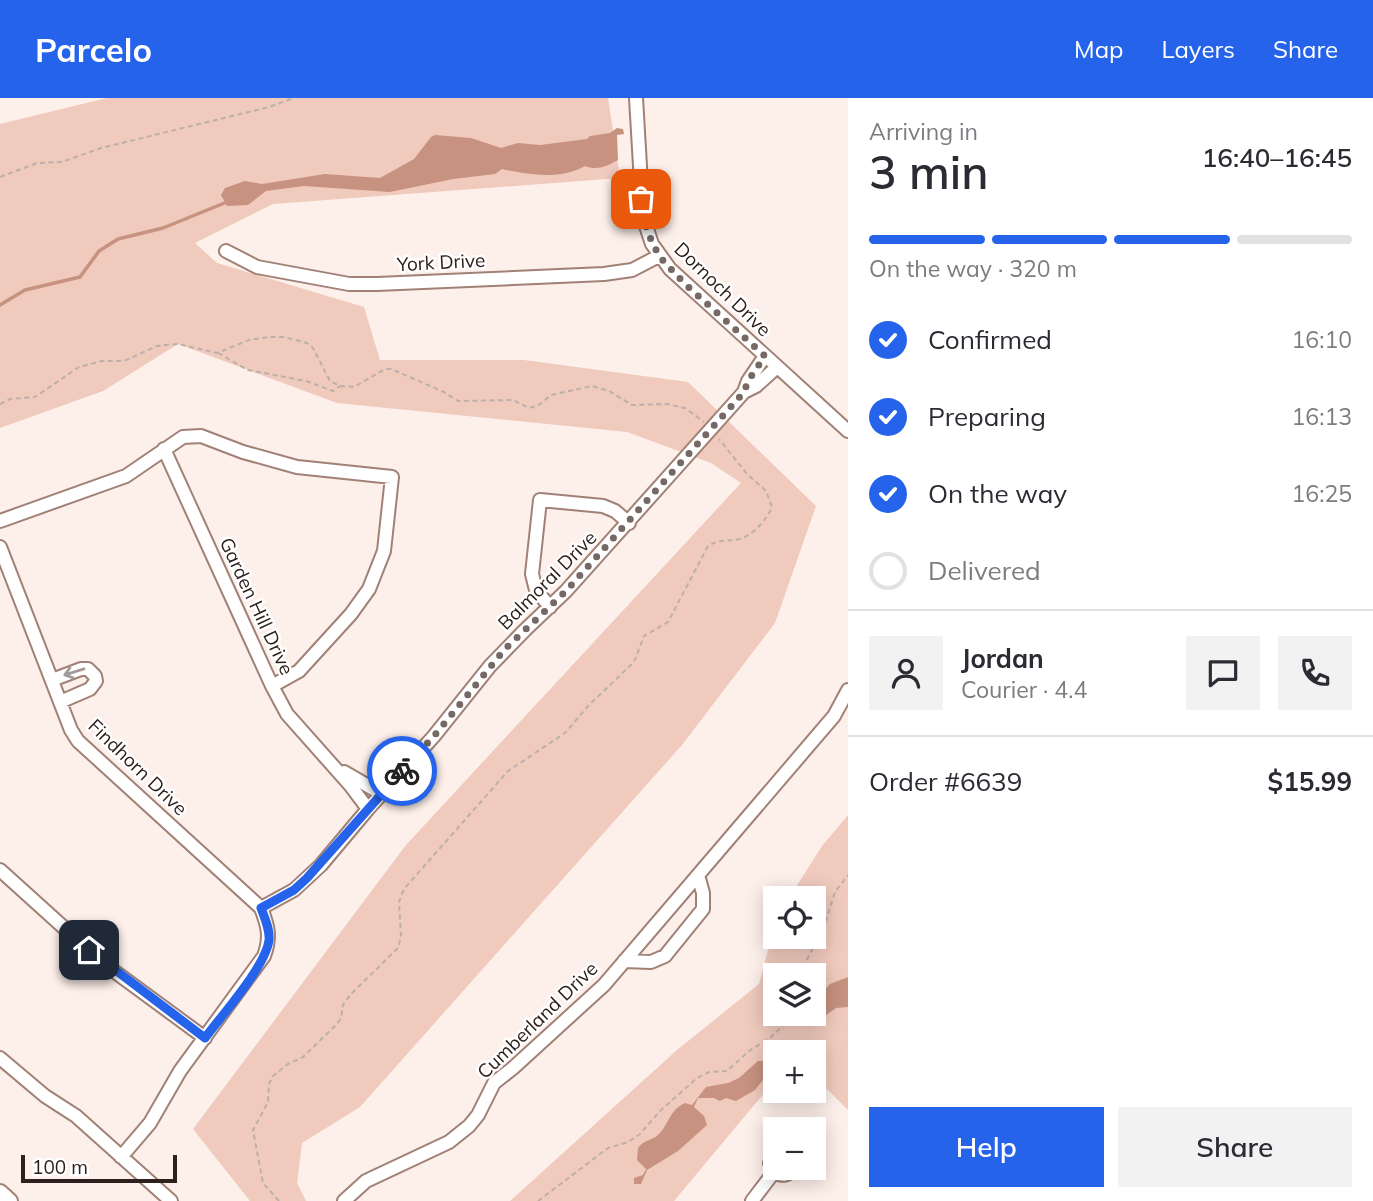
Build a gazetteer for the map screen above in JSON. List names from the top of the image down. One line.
{"streets":{"street":["York Drive","Dornoch Drive","Balmoral Drive","Garden Hill Drive","Findhorn Drive","Cumberland Drive"]},"crossings":[["York Drive","Dornoch Drive"],["Dornoch Drive","Balmoral Drive"],["Balmoral Drive","Garden Hill Drive"],["Balmoral Drive","Findhorn Drive"]],"scale_bar":"100 m","page":{"header":"Parcelo","nav":["Map","Layers","Share"],"heading":["3 min","Arriving in","16:40–16:45"],"panel":["Jordan","Courier · 4.4","Order #6639","$15.99"],"bar":"On the way · 320 m","list":[["Confirmed","16:10"],["Preparing","16:13"],["On the way","16:25"],"Delivered"],"map_buttons":["+","−"],"buttons":["Help","Share"],"scale":"100 m"}}
